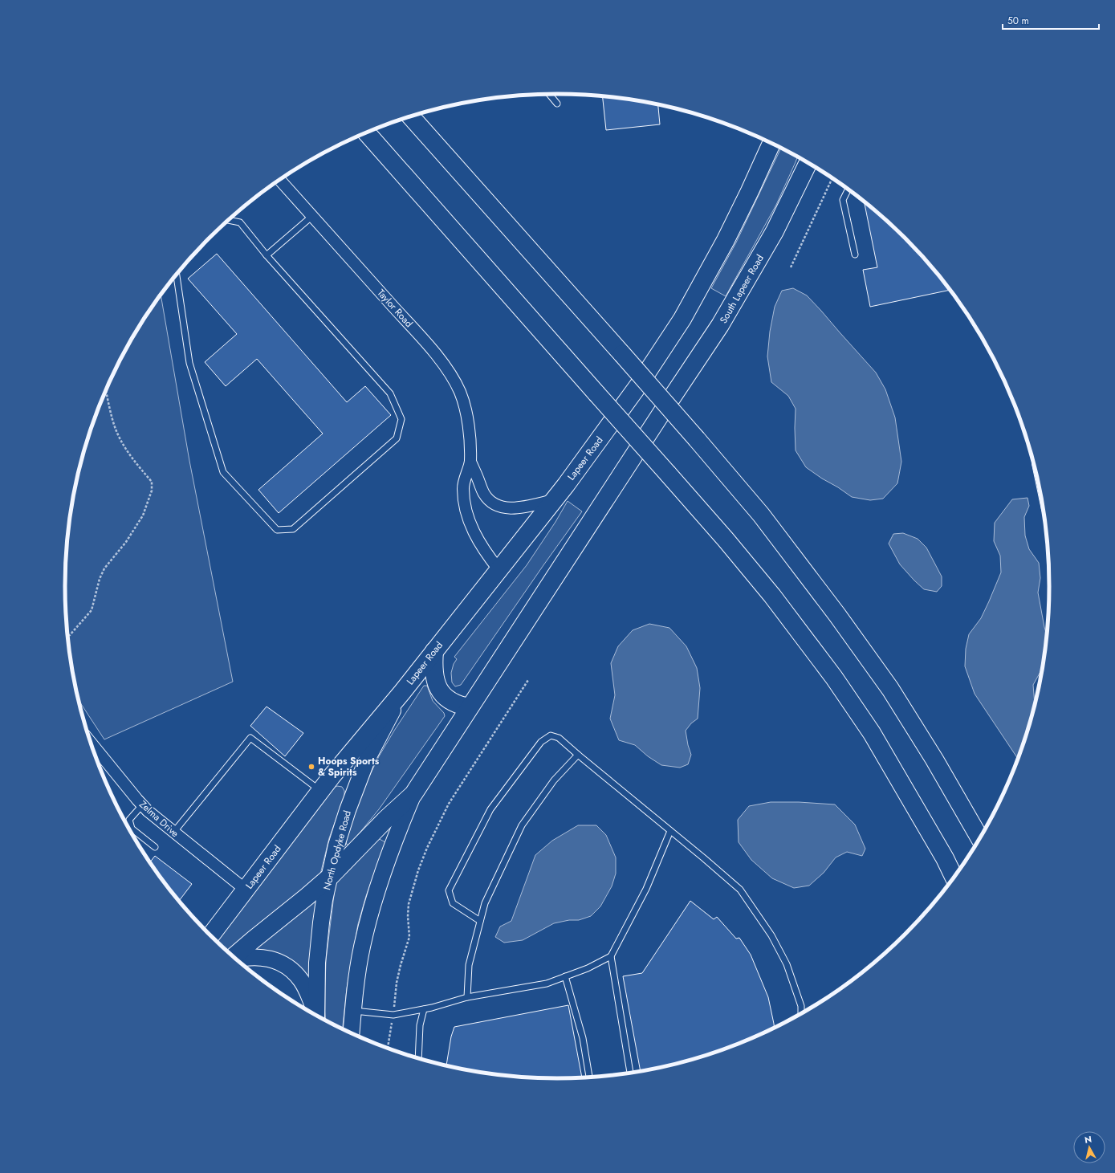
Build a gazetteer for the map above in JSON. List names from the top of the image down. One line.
{"streets":{"main road":["South Lapeer Road","Lapeer Road","North Opdyke Road"],"street":["Taylor Road","Zelma Drive"]},"crossings":[["Taylor Road","Lapeer Road"],["Lapeer Road","Zelma Drive"],["Lapeer Road","North Opdyke Road"]],"places":["Hoops Sports & Spirits"],"scale_bar":"50 m","north":"top"}
